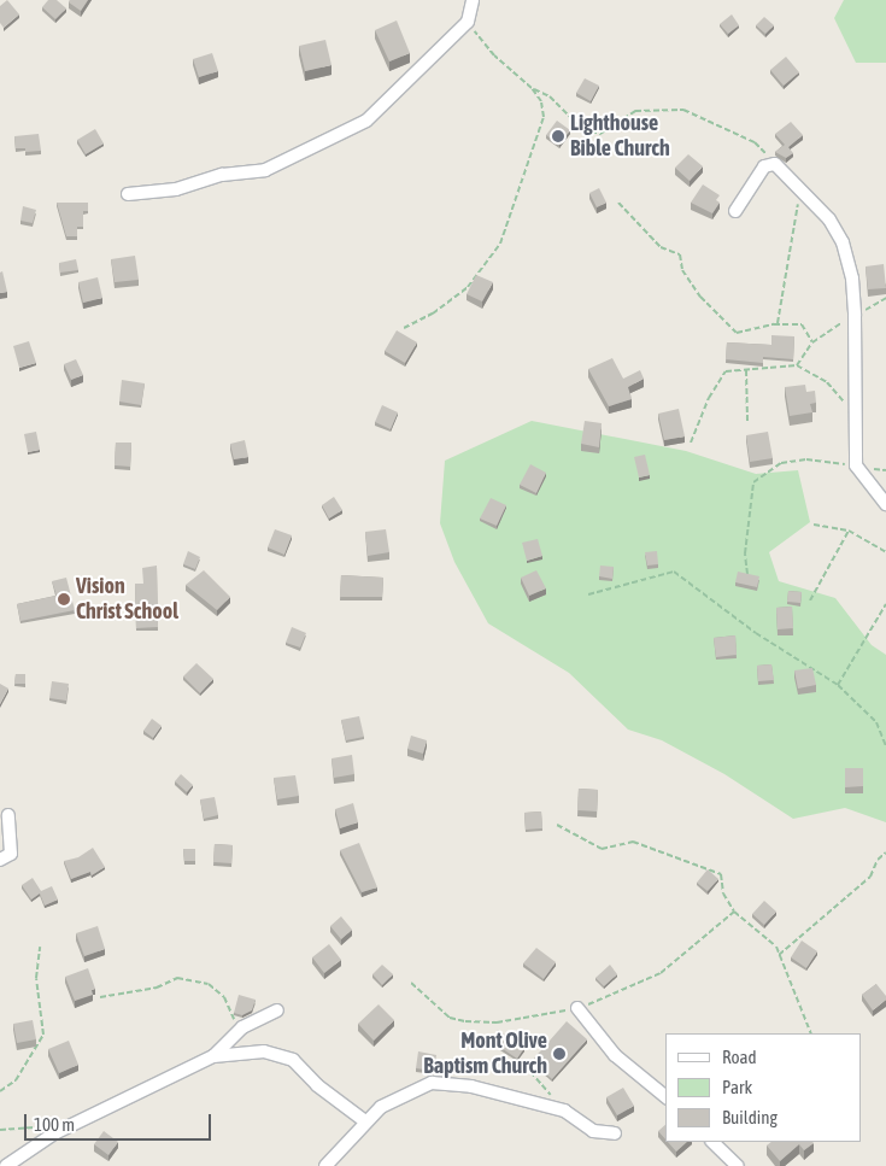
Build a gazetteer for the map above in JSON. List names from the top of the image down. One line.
{"places":["Lighthouse Bible Church","Vision Christ School","Mont Olive Baptism Church"],"legend":["Road","Park","Building"],"scale_bar":"100 m"}
